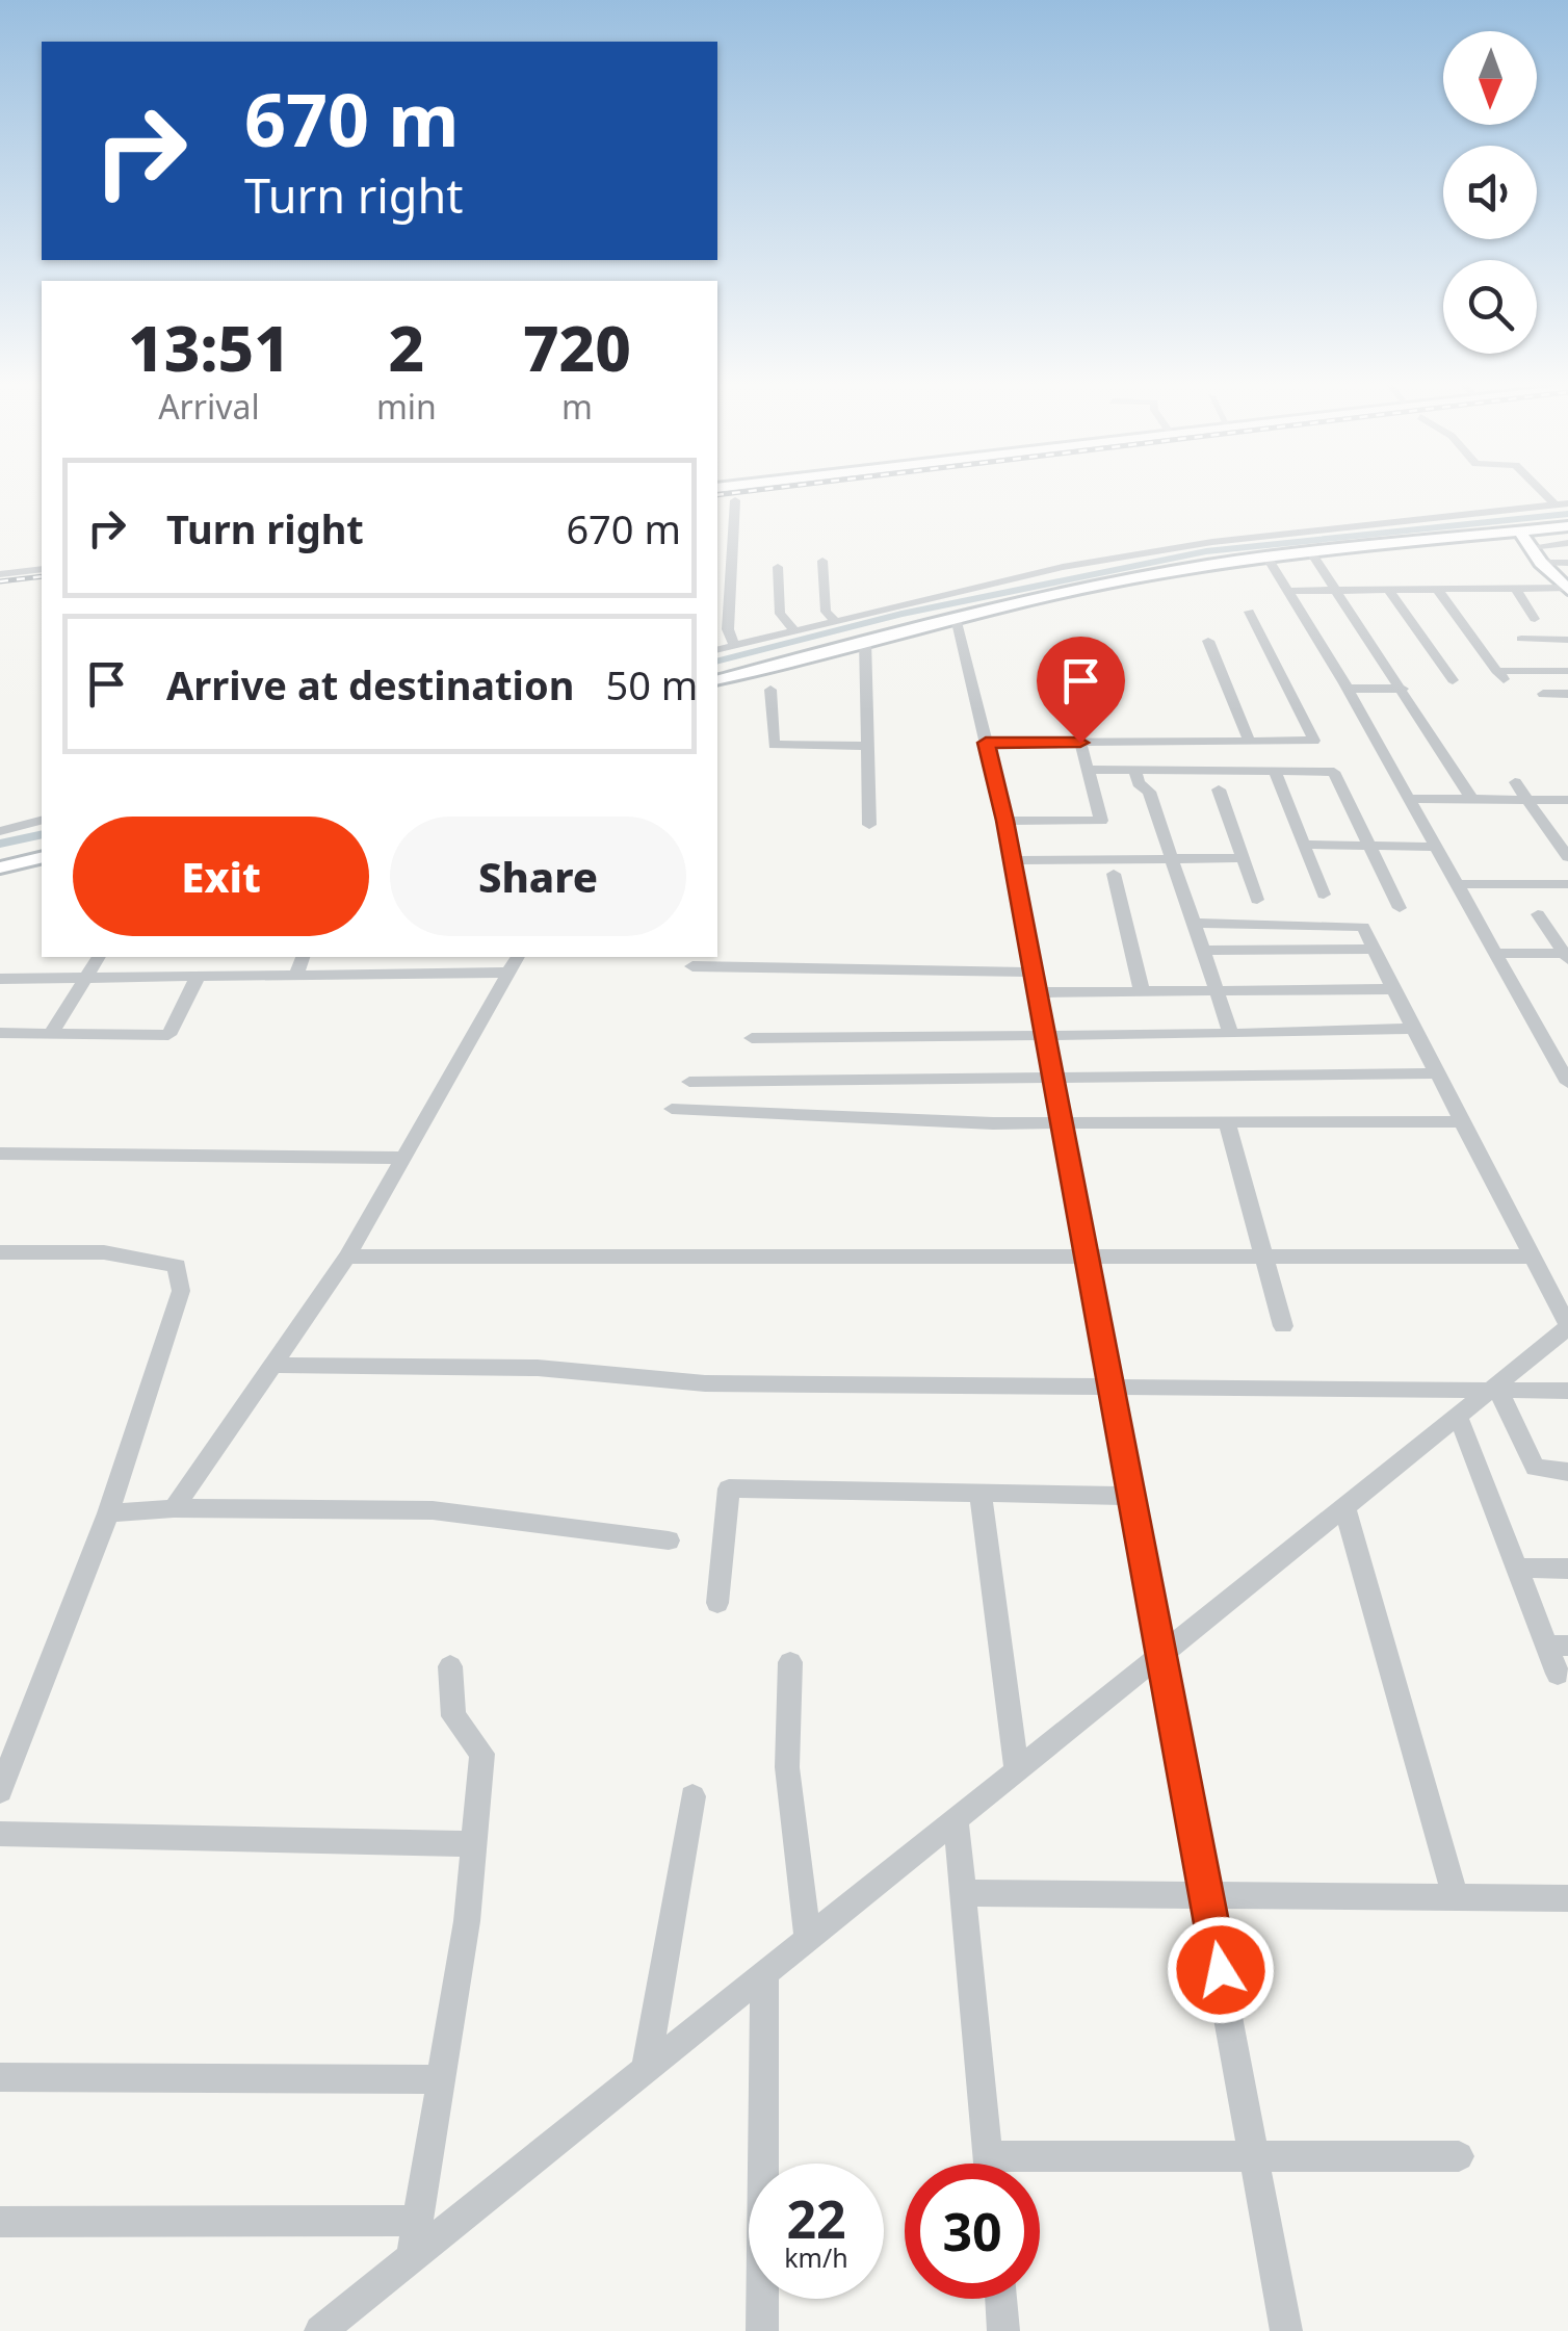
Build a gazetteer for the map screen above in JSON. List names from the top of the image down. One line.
{"north":"bottom","page":{"turn":["670 m","Turn right"],"eta":["13:51","Arrival","2","min","720","m"],"list":[{"name":"Turn right","value":"670 m"},{"name":"Arrive at destination","value":"50 m"}],"buttons":["Exit","Share"],"speed":"22 km/h","limit":"30"}}
